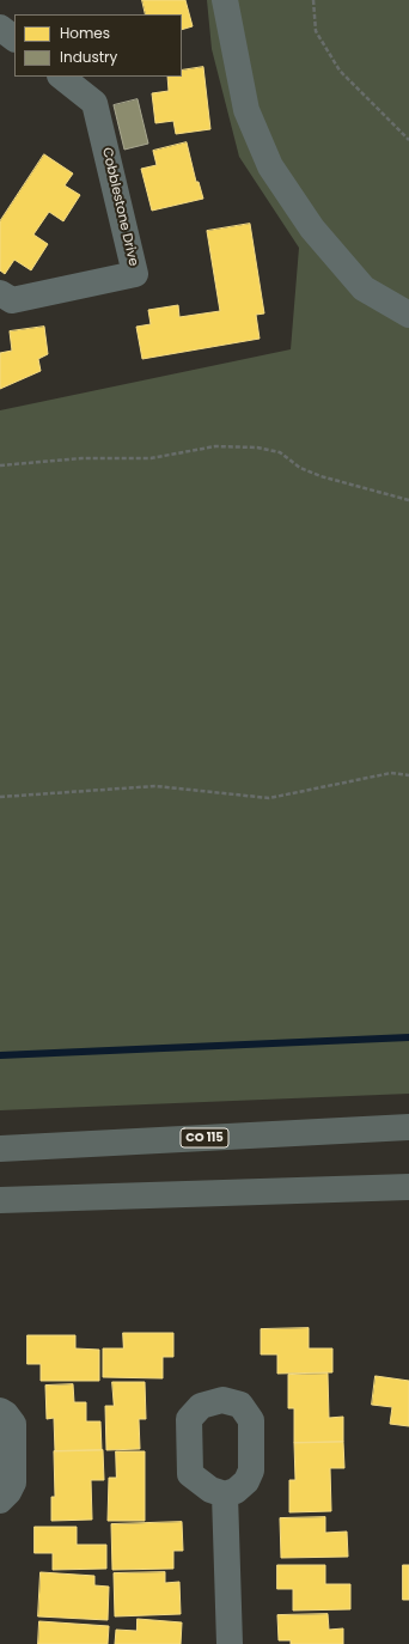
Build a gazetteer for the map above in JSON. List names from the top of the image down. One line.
{"streets":{"highway":["CO 115"],"street":["Cobblestone Drive"]},"legend":["Homes","Industry"]}
